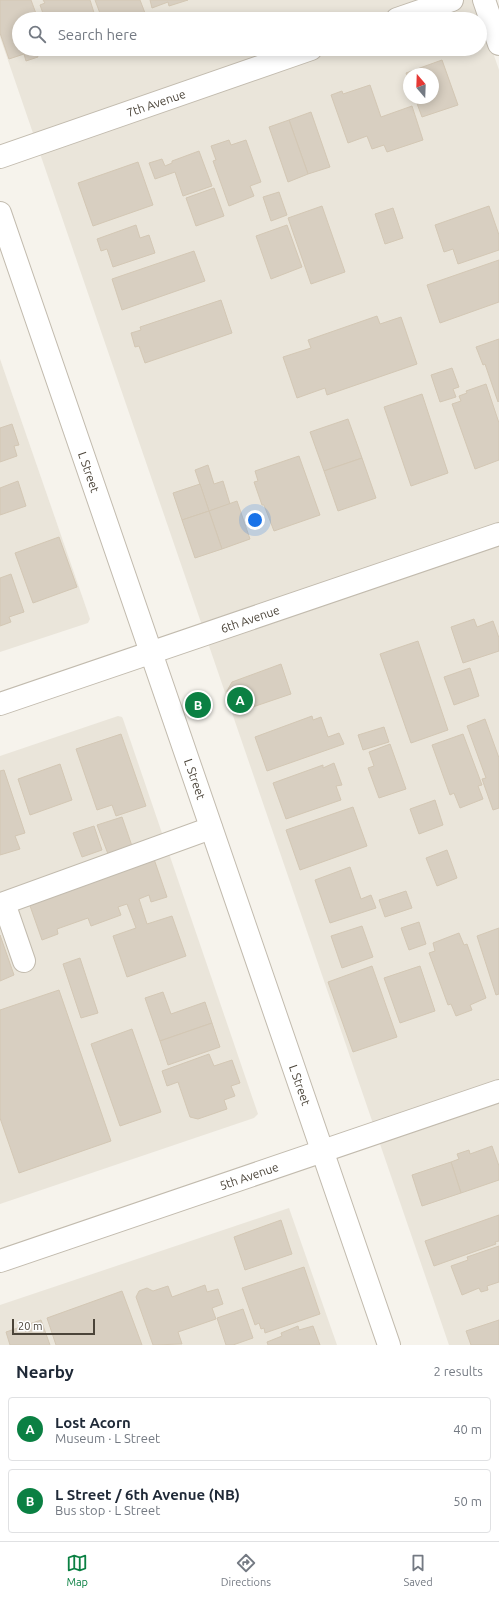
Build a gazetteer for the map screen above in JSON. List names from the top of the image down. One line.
{"streets":{"street":["7th Avenue","L Street","6th Avenue","5th Avenue"]},"crossings":[["L Street","6th Avenue"],["L Street","5th Avenue"]],"scale_bar":"20 m","north":"top","page":{"search":"Search here","pins":["A","B"],"scale":"20 m","heading":["Nearby","2 results"],"list":[{"mark":"A","name":"Lost Acorn","note":"Museum · L Street","value":"40 m"},{"mark":"B","name":"L Street / 6th Avenue (NB)","note":"Bus stop · L Street","value":"50 m"}],"nav":["Map","Directions","Saved"]}}
